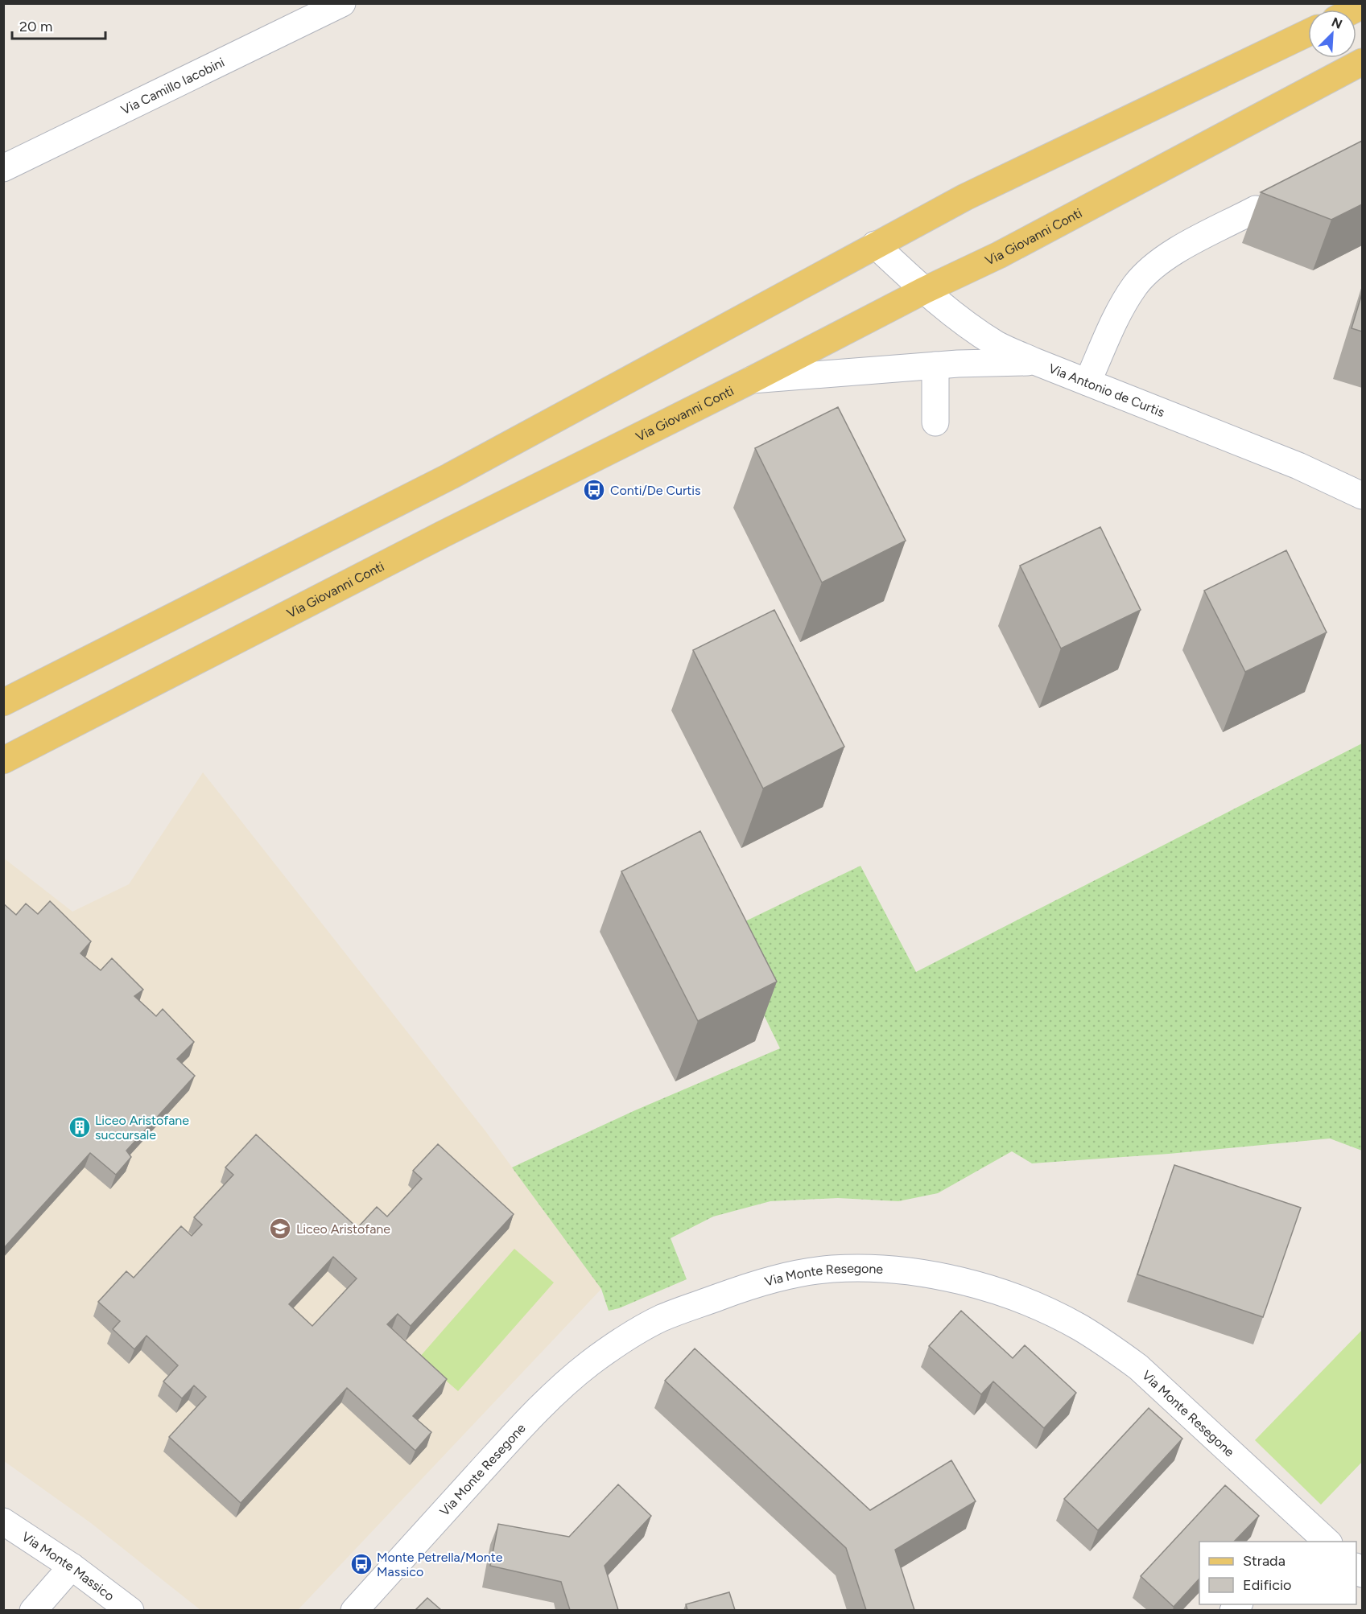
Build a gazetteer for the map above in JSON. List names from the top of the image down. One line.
{"streets":{"main road":["Via Giovanni Conti"],"street":["Via Camillo Iacobini","Via Antonio de Curtis","Via Monte Resegone","Via Monte Massico"]},"crossings":[["Via Giovanni Conti","Via Antonio de Curtis"]],"places":{"bus stop":["Conti/De Curtis","Monte Petrella/Monte Massico"],"building":["Liceo Aristofane succursale"],"school or university":["Liceo Aristofane"]},"legend":["Strada","Edificio"],"scale_bar":"20 m","north":"top right"}
